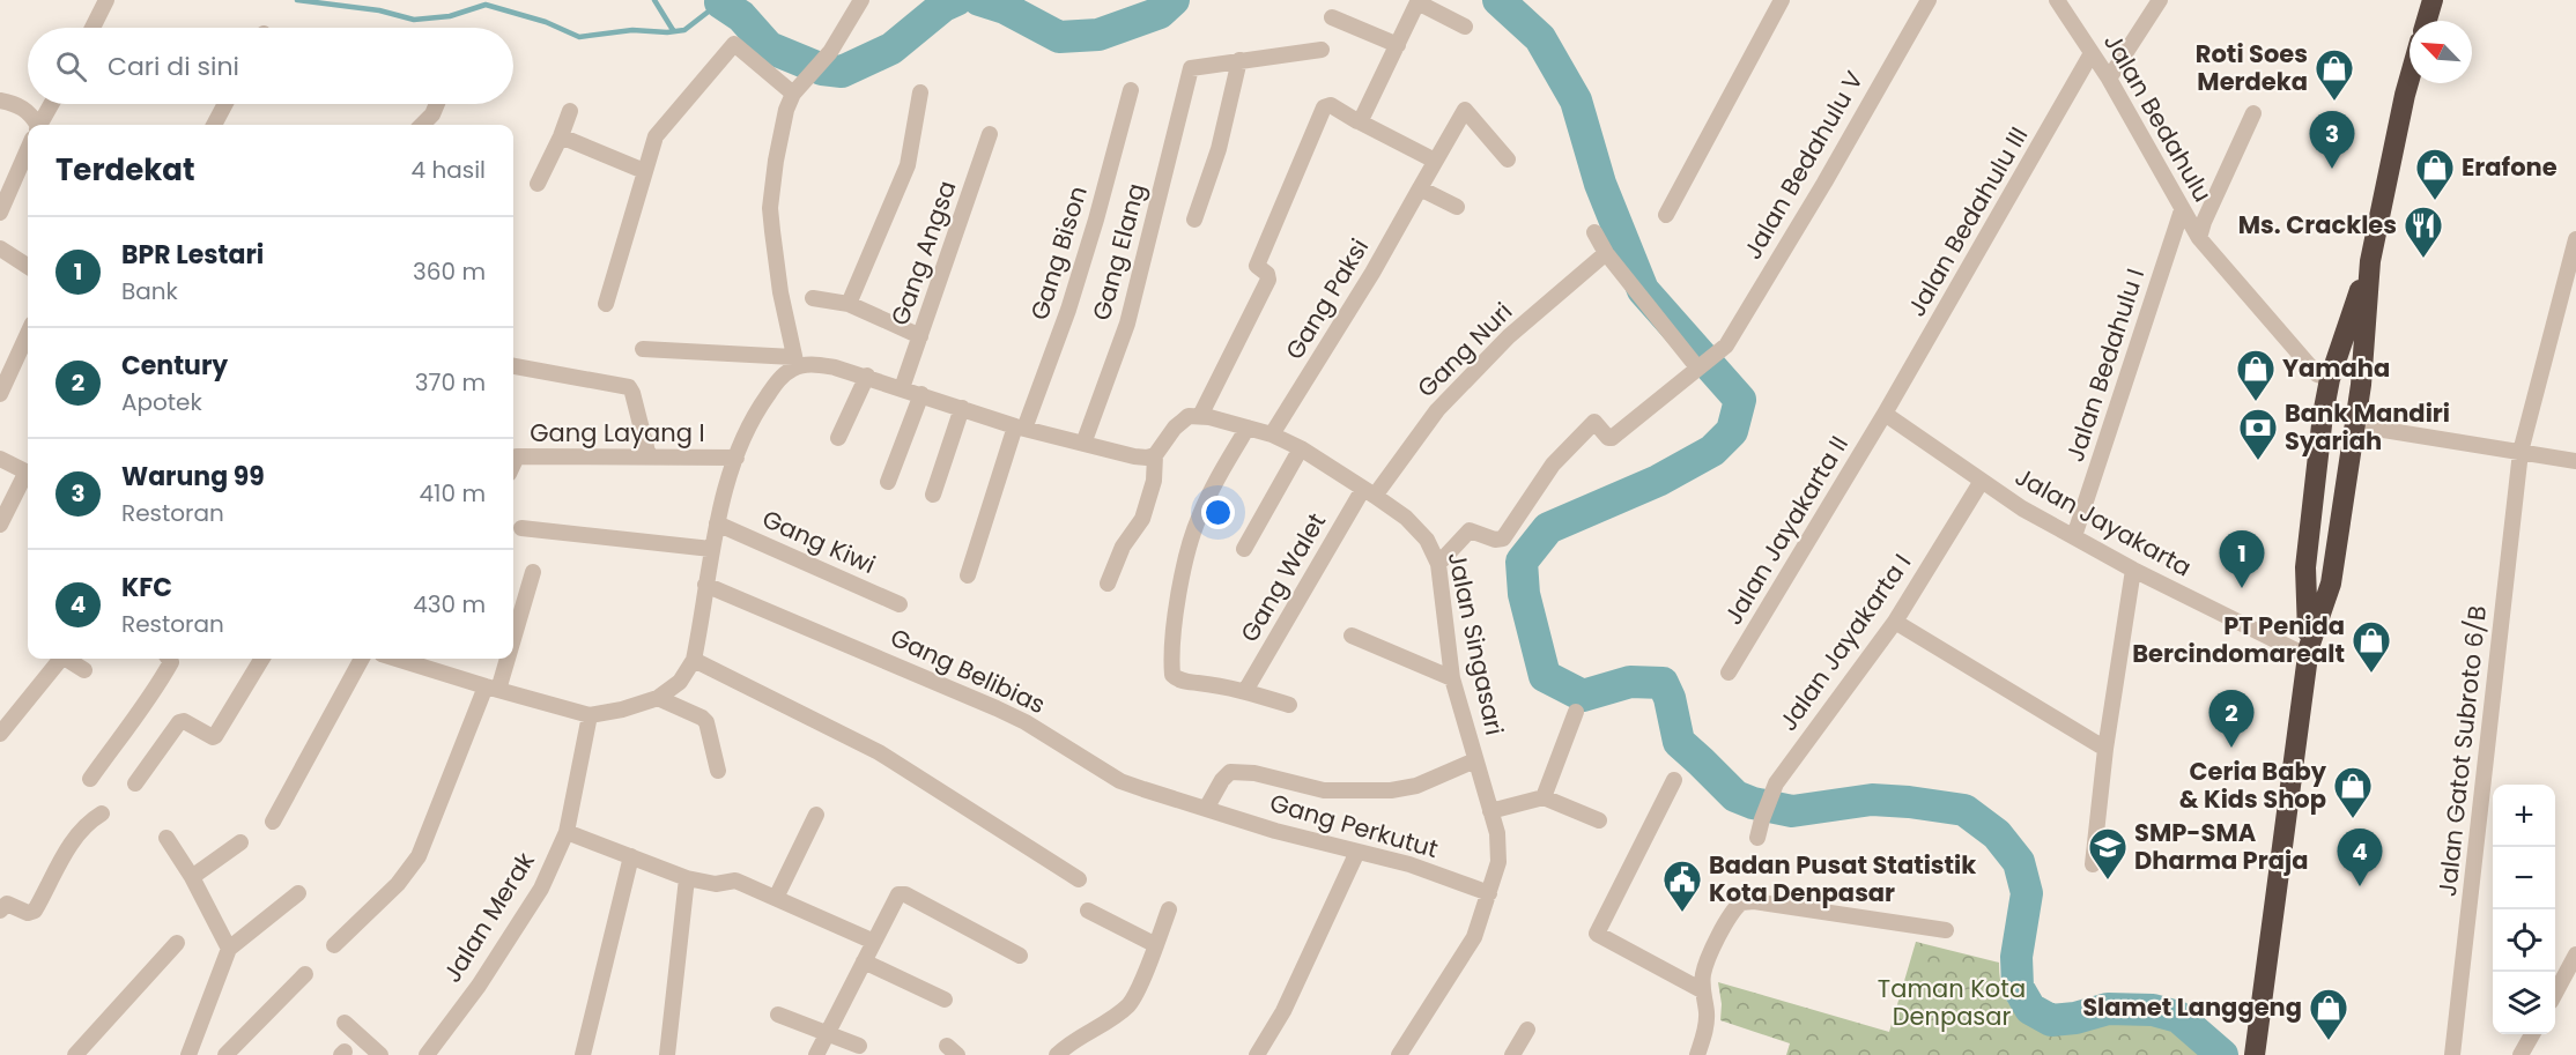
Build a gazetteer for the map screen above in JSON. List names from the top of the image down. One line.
{"streets":{"street":["Jalan Bedahulu","Jalan Bedahulu V","Jalan Bedahulu III","Gang Elang","Gang Angsa","Gang Bison","Gang Paksi","Gang Nuri","Jalan Bedahulu I","Gang Layang I","Jalan Jayakarta","Jalan Jayakarta II","Gang Kiwi","Gang Walet","Jalan Jayakarta I","Jalan Singasari","Gang Belibias","Jalan Gatot Subroto 6/B","Gang Perkutut","Jalan Merak"]},"crossings":[["Jalan Bedahulu","Jalan Bedahulu III"],["Jalan Bedahulu","Jalan Bedahulu I"],["Jalan Bedahulu III","Jalan Jayakarta"],["Jalan Bedahulu III","Jalan Jayakarta II"],["Gang Paksi","Jalan Singasari"],["Gang Nuri","Gang Walet"],["Gang Nuri","Jalan Singasari"],["Jalan Bedahulu I","Jalan Jayakarta"],["Jalan Jayakarta","Jalan Jayakarta II"],["Jalan Jayakarta","Jalan Jayakarta I"],["Gang Walet","Jalan Singasari"],["Jalan Singasari","Gang Perkutut"],["Gang Belibias","Gang Perkutut"]],"parks":["Taman Kota Denpasar"],"places":{"shop":["Roti Soes Merdeka","Erafone","Yamaha","PT Penida Bercindomarealt","Ceria Baby & Kids Shop","Slamet Langgeng"],"restaurant":["Ms. Crackles"],"bank":["Bank Mandiri Syariah"],"school or university":["SMP-SMA Dharma Praja"],"public building":["Badan Pusat Statistik Kota Denpasar"]},"north":"top left","page":{"search":"Cari di sini","pins":["3","1","2","4"],"heading":["Terdekat","4 hasil"],"list":[{"mark":"1","name":"BPR Lestari","note":"Bank","value":"360 m"},{"mark":"2","name":"Century","note":"Apotek","value":"370 m"},{"mark":"3","name":"Warung 99","note":"Restoran","value":"410 m"},{"mark":"4","name":"KFC","note":"Restoran","value":"430 m"}],"map_buttons":["+","−"]}}
